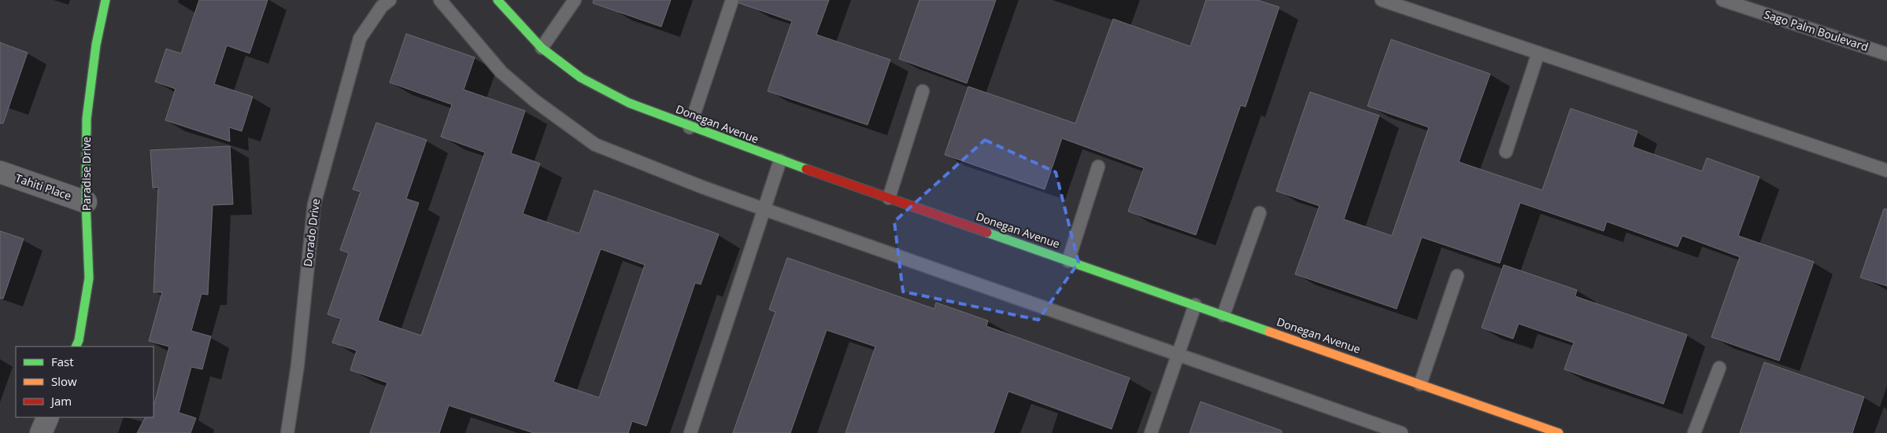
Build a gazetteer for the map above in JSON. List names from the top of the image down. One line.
{"streets":{"street":["Donegan Avenue","Paradise Drive","Tahiti Place"],"lane":["Sago Palm Boulevard","Dorado Drive"]},"crossings":[["Paradise Drive","Tahiti Place"]],"legend":["Fast","Slow","Jam"]}
